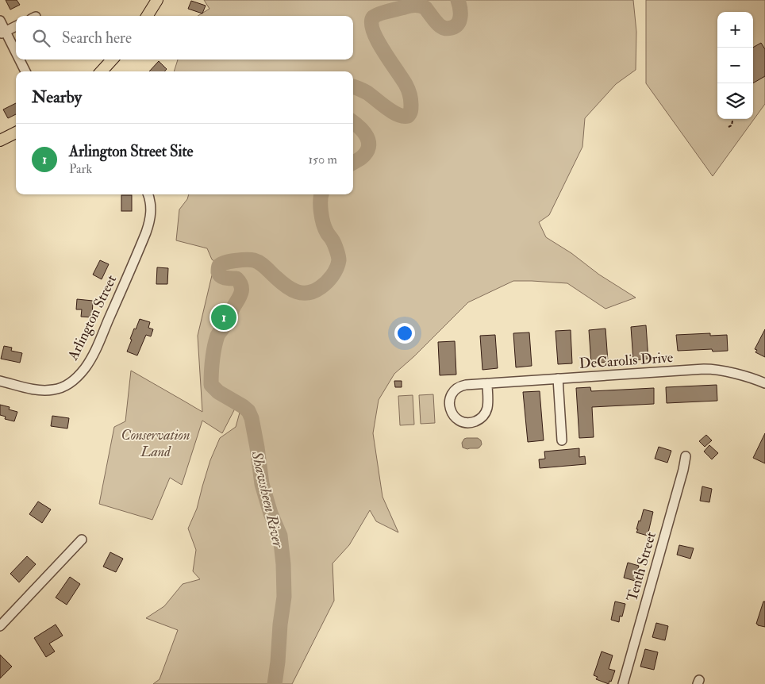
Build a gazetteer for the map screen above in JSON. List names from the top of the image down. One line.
{"streets":{"street":["Arlington Street","DeCarolis Drive","Tenth Street"]},"water":["Shawsheen River"],"parks":["Conservation Land"],"page":{"map_buttons":["+","−"],"search":"Search here","heading":"Nearby","list":[{"mark":"1","name":"Arlington Street Site","note":"Park","value":"150 m"}],"pins":"1"}}
